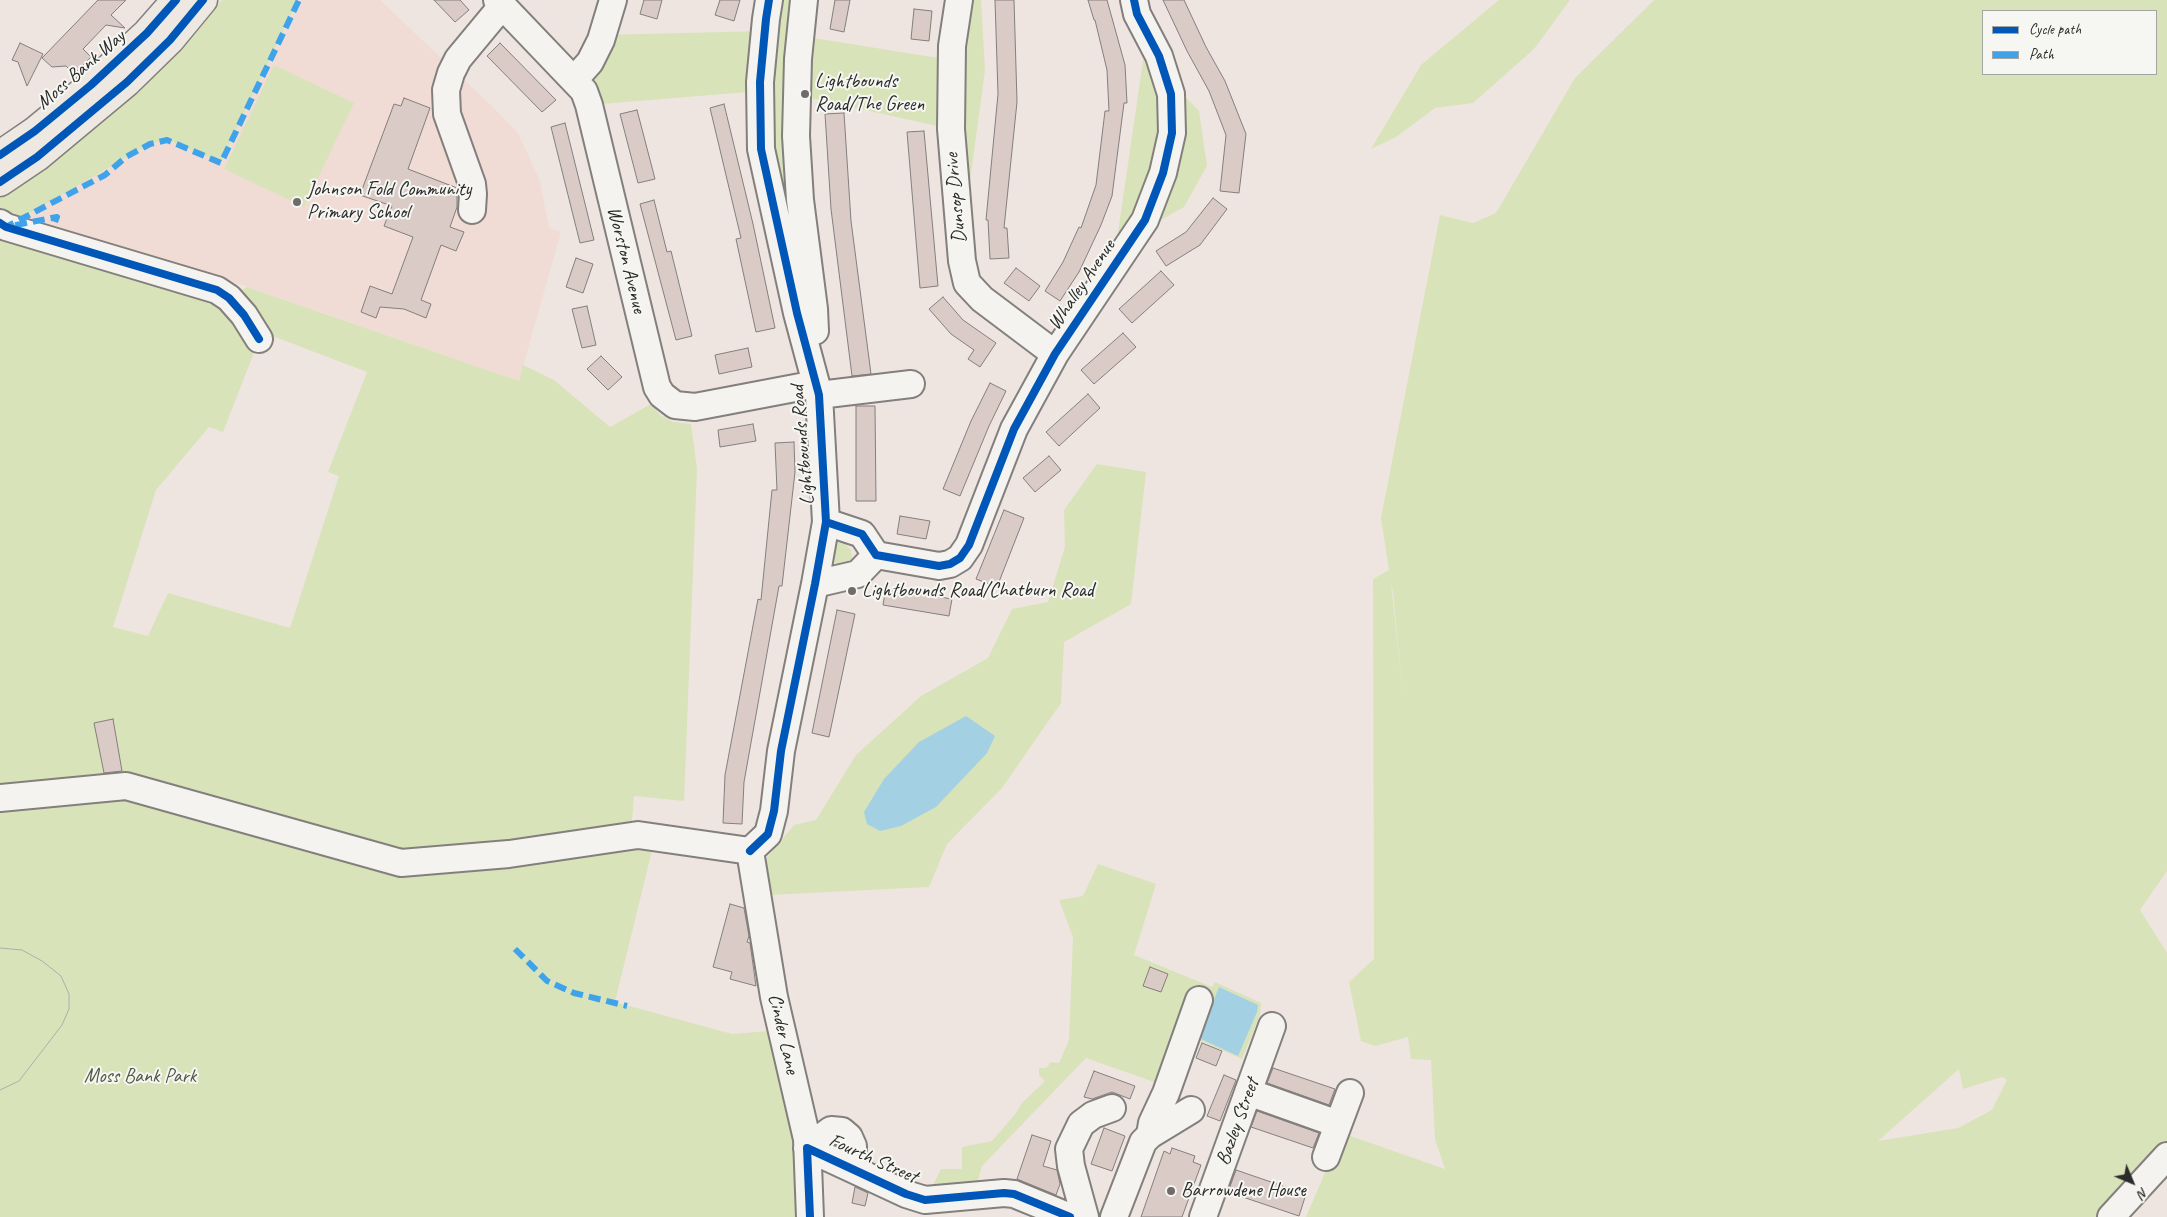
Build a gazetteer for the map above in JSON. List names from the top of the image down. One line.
{"streets":{"highway":["Moss Bank Way"],"street":["Dunsop Drive","Worston Avenue","Whalley Avenue","Lightbounds Road","Cinder Lane","Bazley Street","Fourth Street"]},"crossings":[["Dunsop Drive","Whalley Avenue"],["Worston Avenue","Lightbounds Road"],["Lightbounds Road","Cinder Lane"],["Cinder Lane","Fourth Street"]],"parks":["Moss Bank Park"],"places":["Lightbounds Road/The Green","Johnson Fold Community Primary School","Lightbounds Road/Chatburn Road","Barrowdene House"],"legend":["Cycle path","Path"],"north":"bottom right"}
